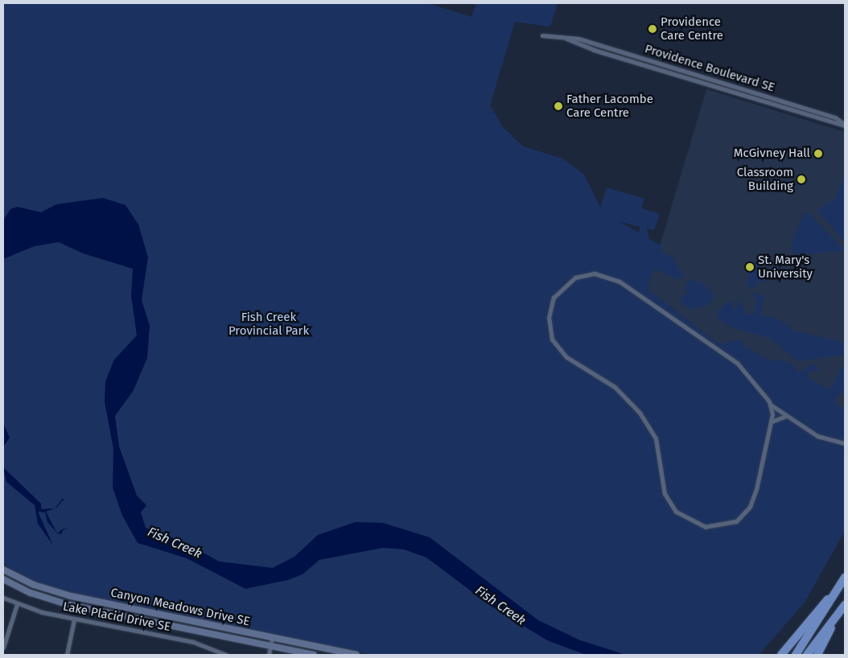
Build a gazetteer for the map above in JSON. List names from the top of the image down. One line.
{"streets":{"main road":["Canyon Meadows Drive SE"],"street":["Providence Boulevard SE","Lake Placid Drive SE"]},"water":["Fish Creek"],"parks":["Fish Creek Provincial Park"],"places":["Providence Care Centre","Father Lacombe Care Centre","McGivney Hall","Classroom Building","St. Mary's University"]}
